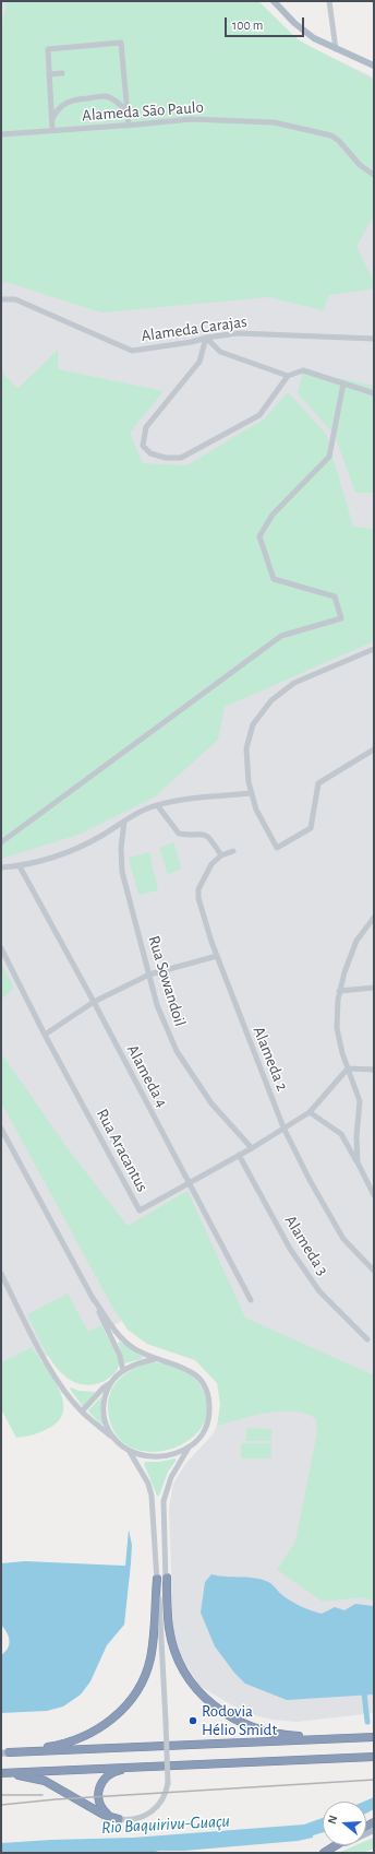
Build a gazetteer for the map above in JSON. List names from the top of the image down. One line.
{"streets":{"street":["Alameda São Paulo","Alameda Carajas","Rua Sowandoil","Alameda 2","Alameda 4","Rua Aracantus","Alameda 3"]},"crossings":[["Rua Sowandoil","Rua Aracantus"],["Alameda 2","Rua Aracantus"],["Alameda 4","Rua Aracantus"],["Rua Aracantus","Alameda 3"]],"water":["Rio Baquirivu-Guaçu"],"places":["Rodovia Hélio Smidt"],"scale_bar":"100 m","north":"left"}
